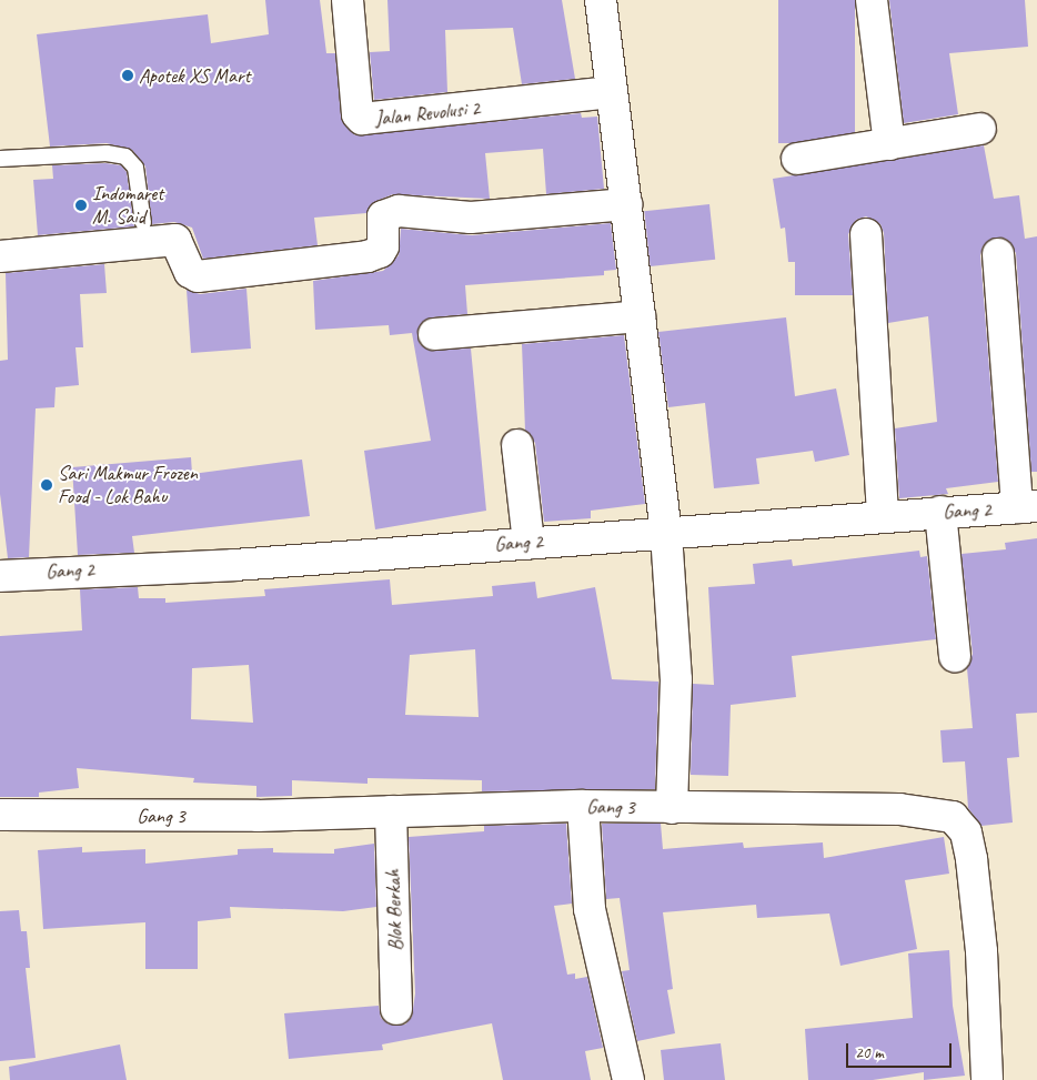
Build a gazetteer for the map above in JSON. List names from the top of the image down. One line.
{"streets":{"street":["Jalan Revolusi 2","Gang 2","Gang 3","Blok Berkah"]},"crossings":[["Gang 3","Blok Berkah"]],"places":["Apotek XS Mart","Indomaret M. Said","Sari Makmur Frozen Food - Lok Bahu"],"scale_bar":"20 m"}
